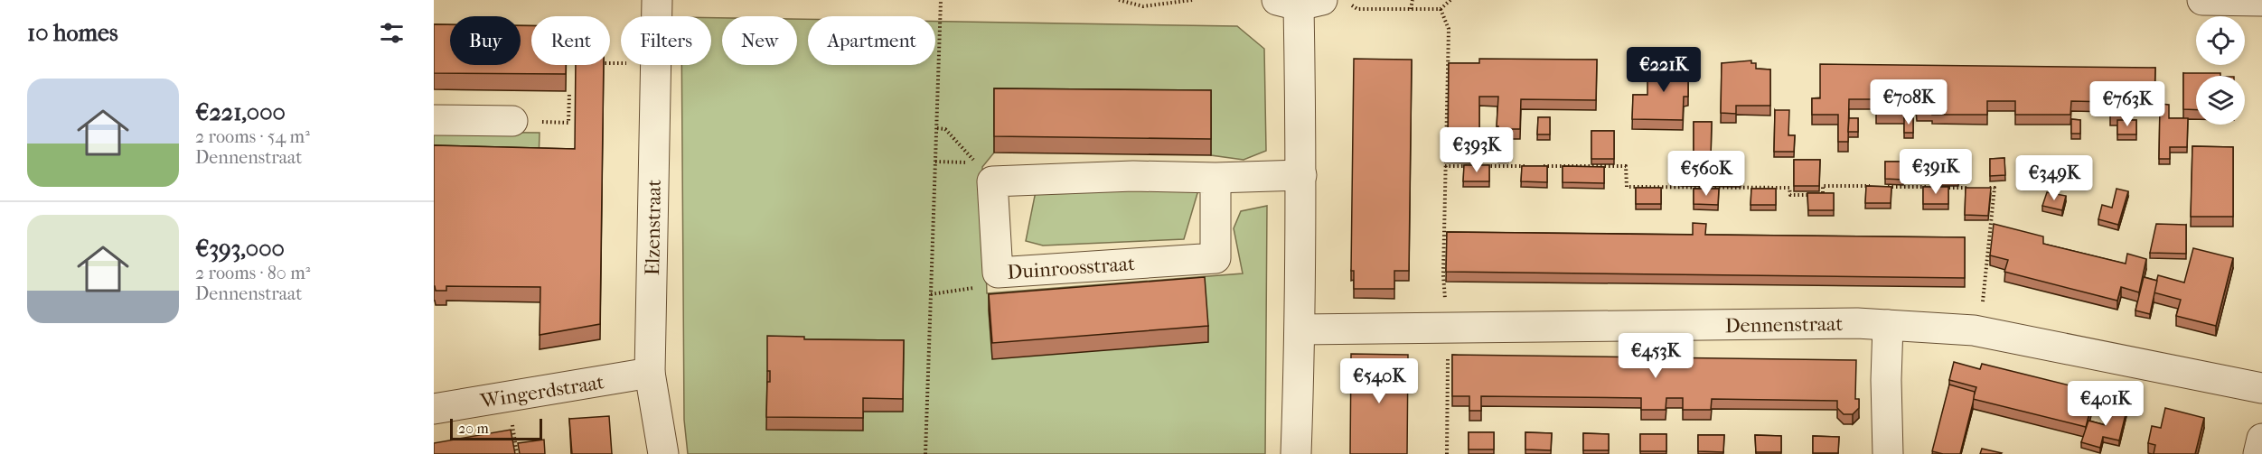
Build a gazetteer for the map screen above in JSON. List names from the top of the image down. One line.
{"streets":{"street":["Elzenstraat","Duinroosstraat","Dennenstraat","Wingerdstraat"]},"crossings":[["Elzenstraat","Wingerdstraat"]],"scale_bar":"20 m","page":{"heading":"10 homes","chip":["Buy","Rent","Filters","New","Apartment"],"price":["€221K","€708K","€763K","€393K","€391K","€560K","€349K","€453K","€540K","€401K"],"list":[{"name":"€221,000","note":"2 rooms · 54 m² · Dennenstraat"},{"name":"€393,000","note":"2 rooms · 80 m² · Dennenstraat"}],"scale":"20 m"}}
